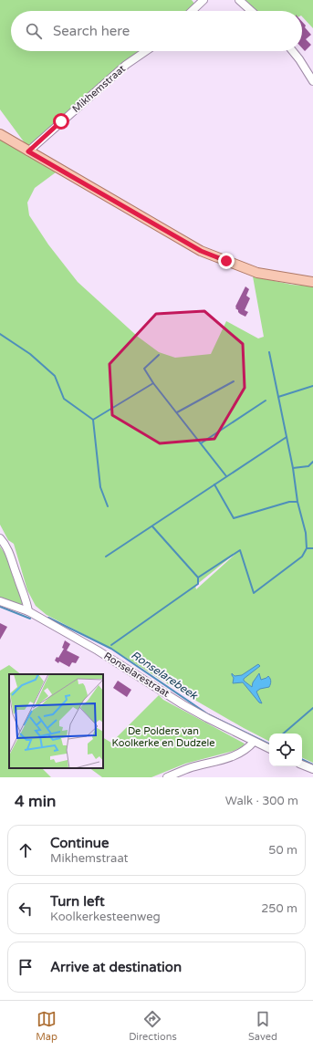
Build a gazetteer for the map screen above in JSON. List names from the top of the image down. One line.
{"streets":{"street":["Mikhemstraat","Ronselarestraat"]},"water":["Ronselarebeek"],"parks":["De Polders van Koolkerke en Dudzele"],"page":{"search":"Search here","heading":["4 min","Walk · 300 m"],"list":[["Continue","Mikhemstraat","50 m"],["Turn left","Koolkerkesteenweg","250 m"],"Arrive at destination"],"nav":["Map","Directions","Saved"]}}
